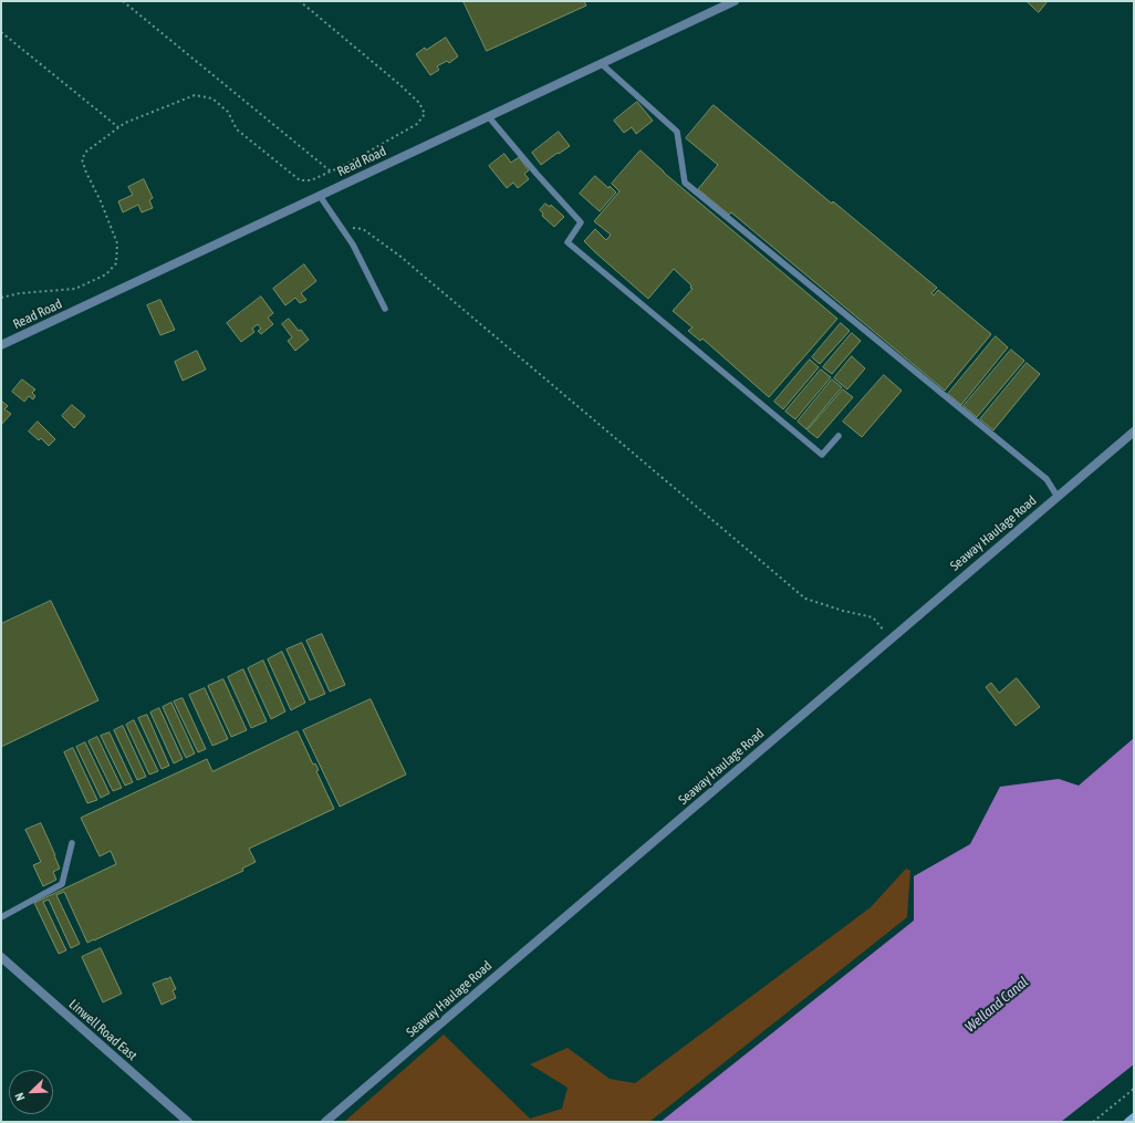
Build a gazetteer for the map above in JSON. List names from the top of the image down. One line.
{"streets":{"street":["Read Road","Seaway Haulage Road","Linwell Road East"]},"water":["Welland Canal"],"north":"bottom left"}
